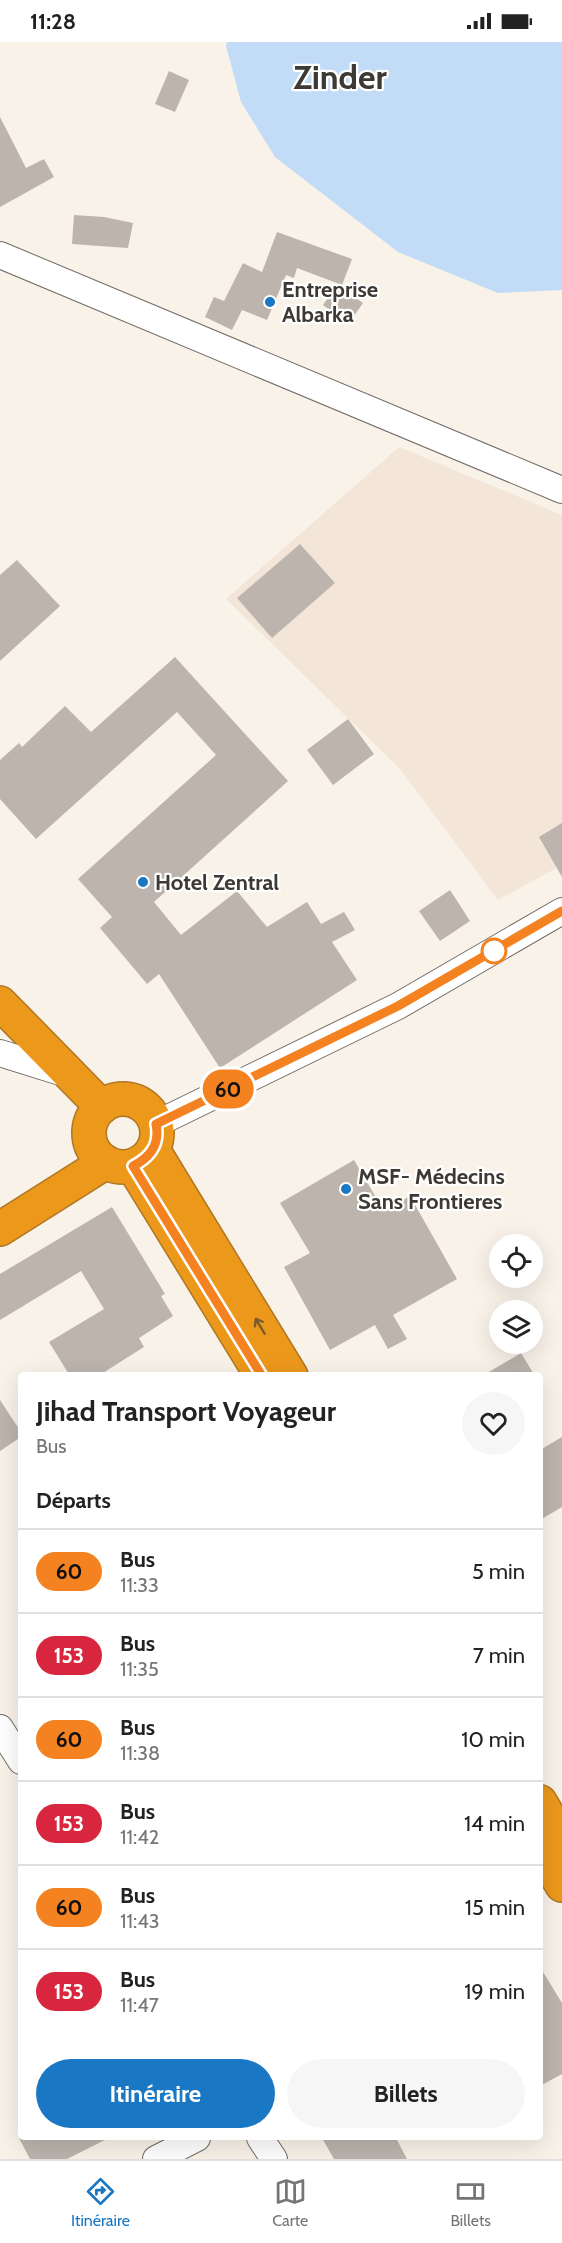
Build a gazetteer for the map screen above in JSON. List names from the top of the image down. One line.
{"districts":["Zinder"],"places":["Entreprise Albarka","Hotel Zentral","MSF- Médecins Sans Frontieres"],"lines":["bus line 60"],"page":{"status":"11:28","on_map":"60","heading":[["Jihad Transport Voyageur","Bus"],"Départs"],"list":[{"mark":"60","name":"Bus","note":"11:33","value":"5 min"},{"mark":"153","name":"Bus","note":"11:35","value":"7 min"},{"mark":"60","name":"Bus","note":"11:38","value":"10 min"},{"mark":"153","name":"Bus","note":"11:42","value":"14 min"},{"mark":"60","name":"Bus","note":"11:43","value":"15 min"},{"mark":"153","name":"Bus","note":"11:47","value":"19 min"}],"buttons":["Itinéraire","Billets"],"tabs":["Itinéraire","Carte","Billets"]}}
